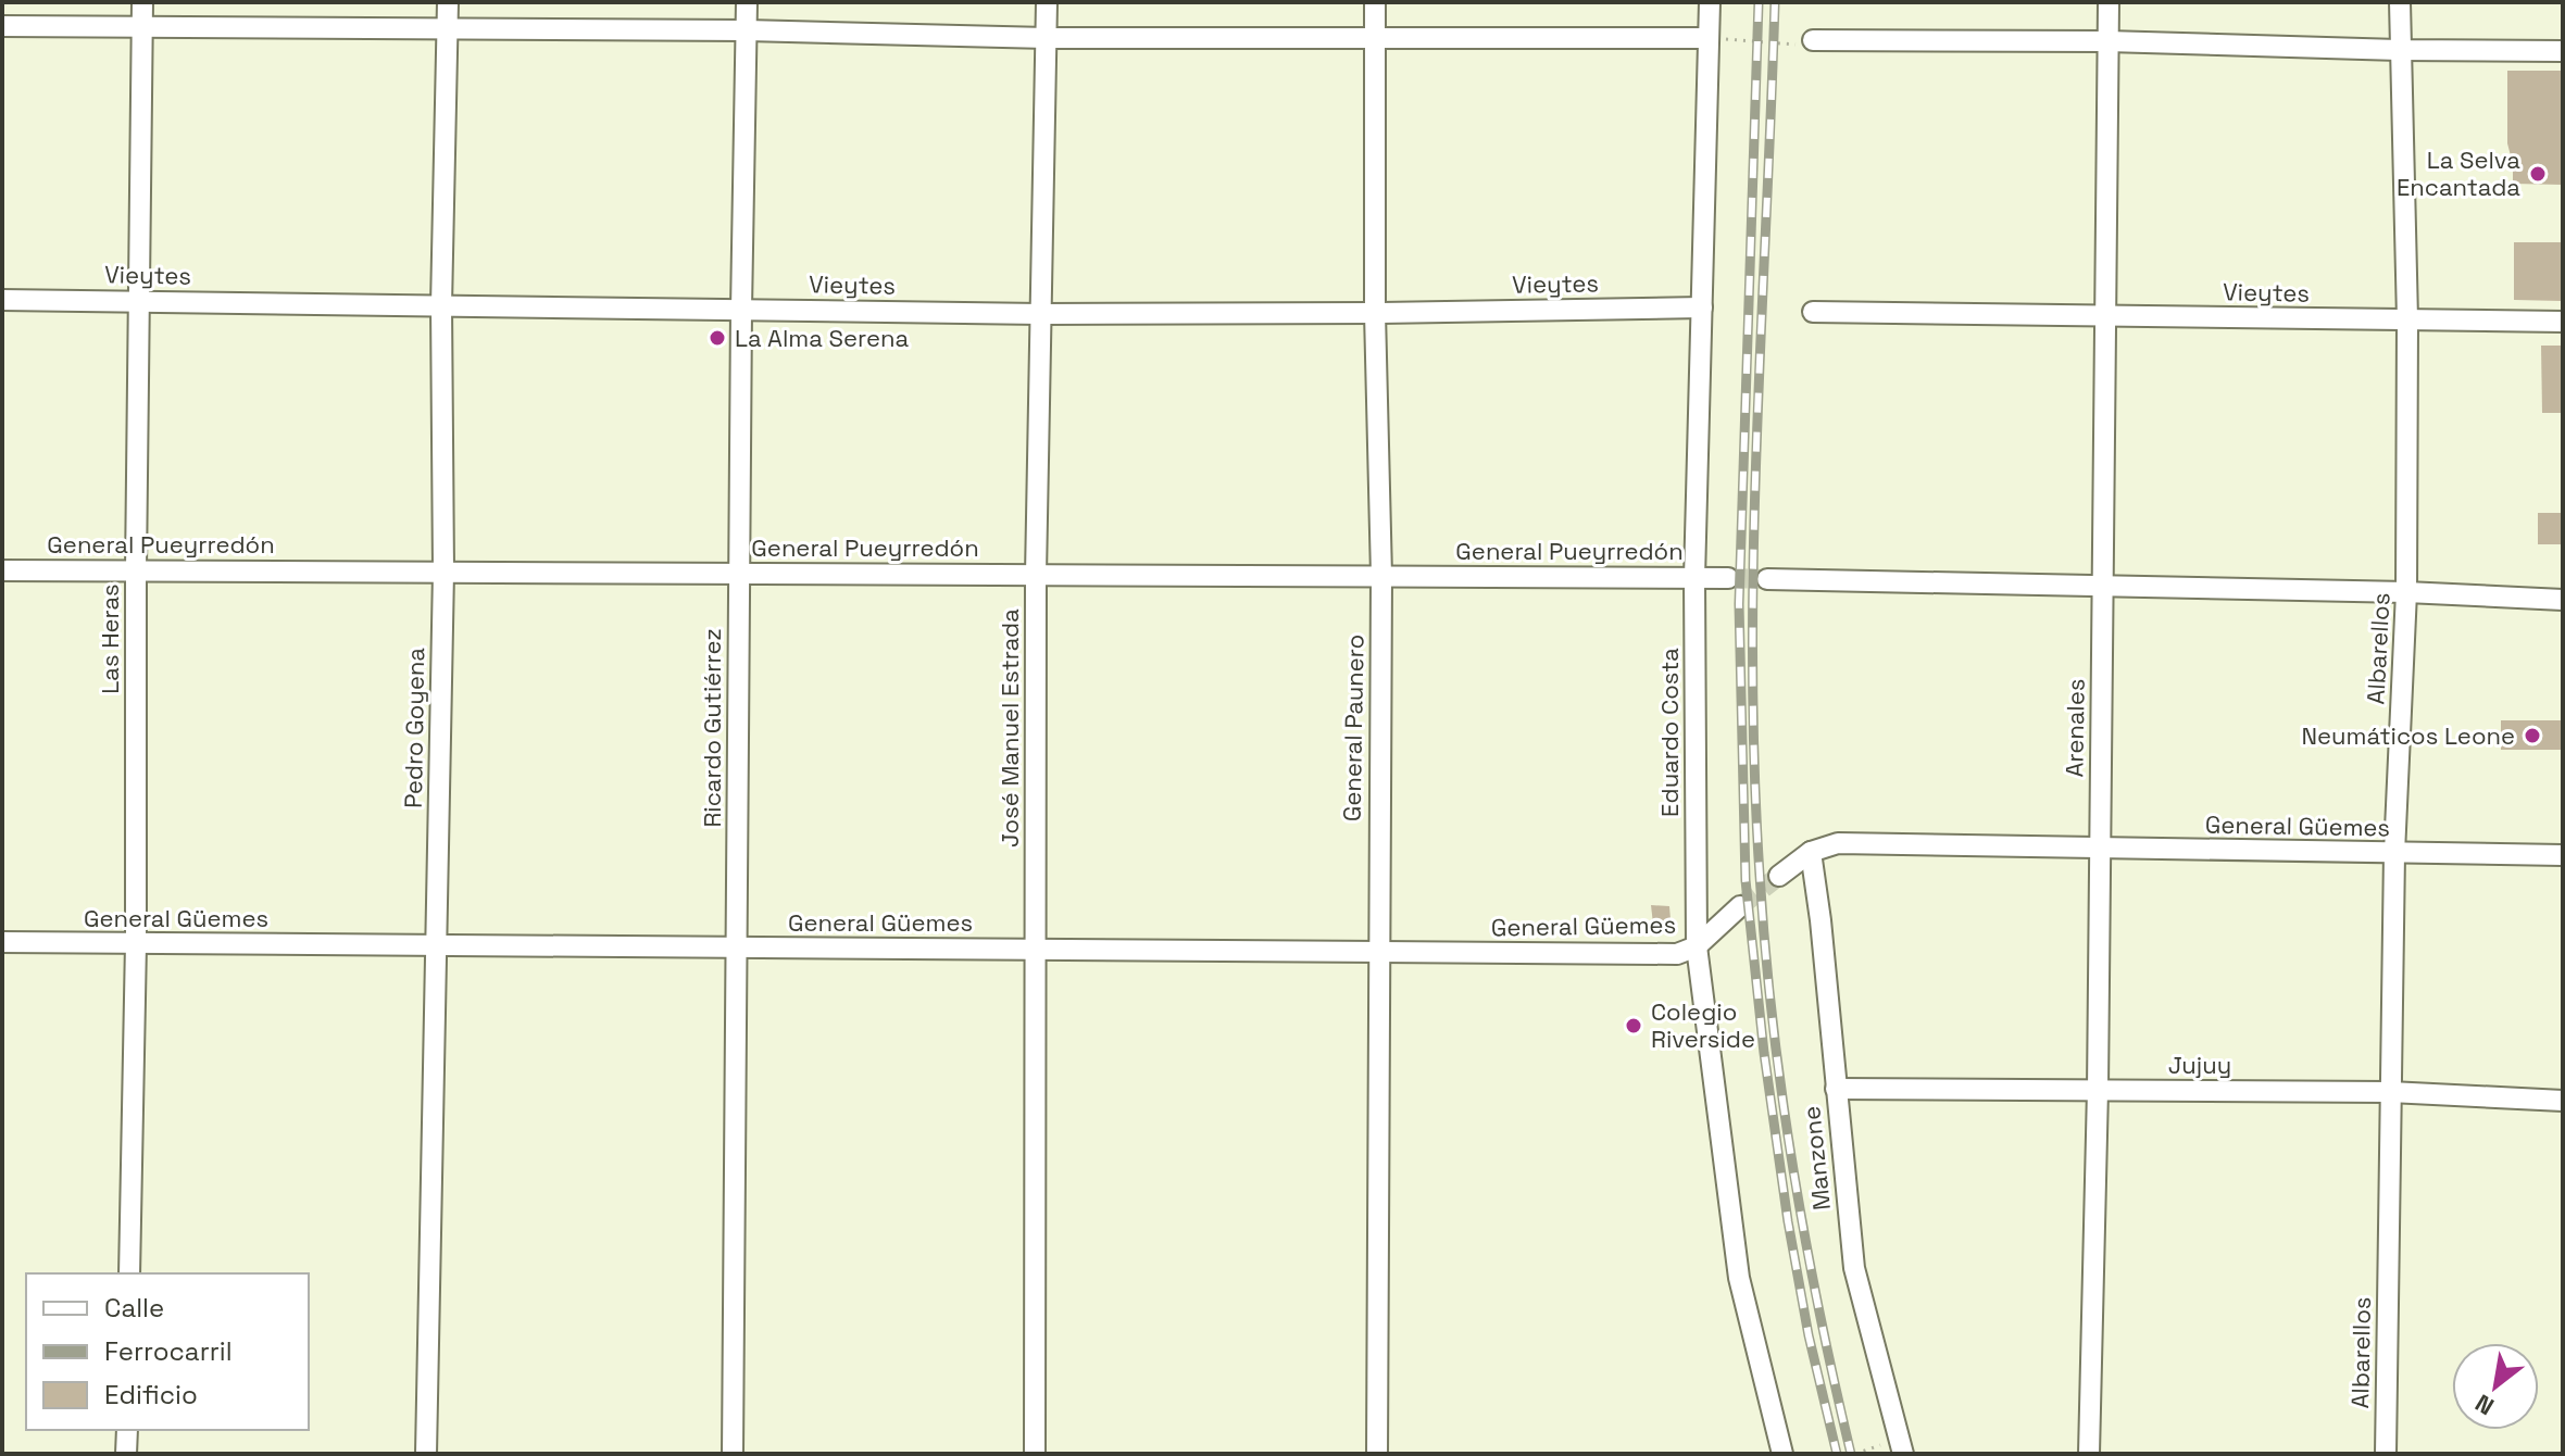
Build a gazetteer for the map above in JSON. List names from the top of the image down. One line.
{"streets":{"street":["Vieytes","General Pueyrredón","Las Heras","Albarellos","Pedro Goyena","Ricardo Gutiérrez","José Manuel Estrada","General Paunero","Arenales","Eduardo Costa","General Güemes","Jujuy","Manzone"]},"crossings":[["Vieytes","Las Heras"],["Vieytes","Albarellos"],["Vieytes","Pedro Goyena"],["Vieytes","Ricardo Gutiérrez"],["Vieytes","José Manuel Estrada"],["Vieytes","General Paunero"],["Vieytes","Arenales"],["Vieytes","Eduardo Costa"],["General Pueyrredón","Las Heras"],["General Pueyrredón","Pedro Goyena"],["General Pueyrredón","Ricardo Gutiérrez"],["General Pueyrredón","José Manuel Estrada"],["General Pueyrredón","General Paunero"],["General Pueyrredón","Eduardo Costa"],["Las Heras","General Güemes"],["Albarellos","General Güemes"],["Albarellos","Jujuy"],["Pedro Goyena","General Güemes"],["Ricardo Gutiérrez","General Güemes"],["José Manuel Estrada","General Güemes"],["General Paunero","General Güemes"],["Arenales","General Güemes"],["Arenales","Jujuy"],["Eduardo Costa","General Güemes"],["General Güemes","Manzone"],["Jujuy","Manzone"]],"places":["La Selva Encantada","La Alma Serena","Neumáticos Leone","Colegio Riverside"],"legend":["Calle","Ferrocarril","Edificio"],"north":"bottom left"}
